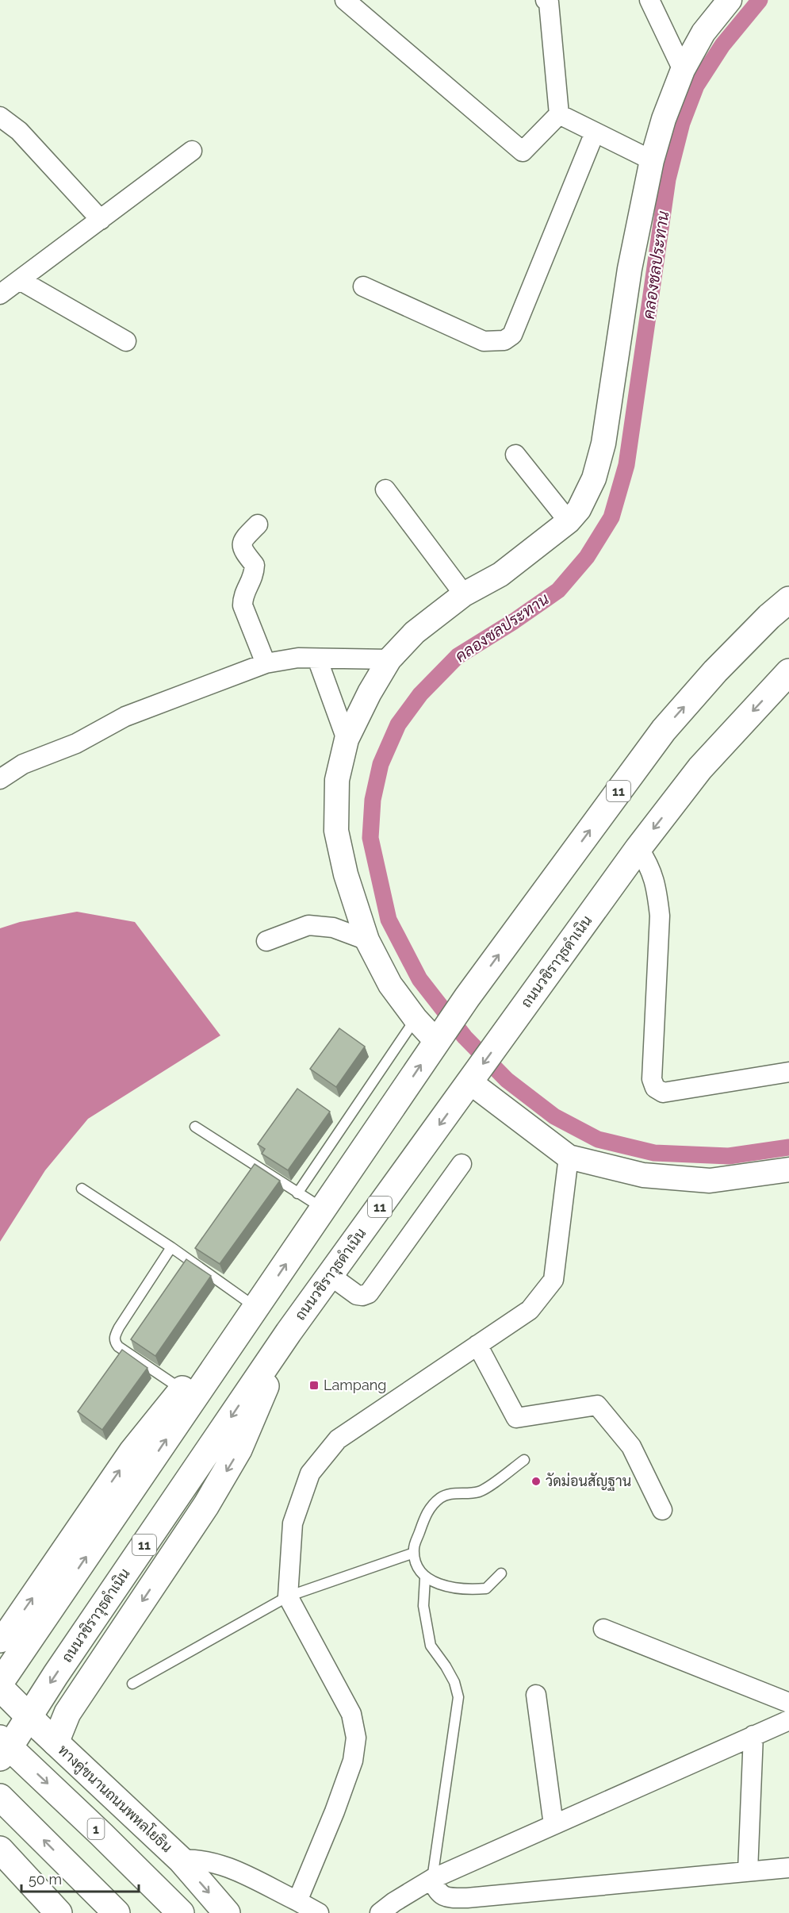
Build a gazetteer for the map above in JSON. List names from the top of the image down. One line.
{"streets":{"main road":["11","ถนนวชิราวุธดำเนิน","ทางคู่ขนานถนนพหลโยธิน","1"]},"crossings":[["ถนนวชิราวุธดำเนิน","ทางคู่ขนานถนนพหลโยธิน"],["ถนนวชิราวุธดำเนิน","1"]],"water":["คลองชลประทาน"],"places":{"transit":["Lampang"],"other":["วัดม่อนสัญฐาน"]},"scale_bar":"50 m"}
